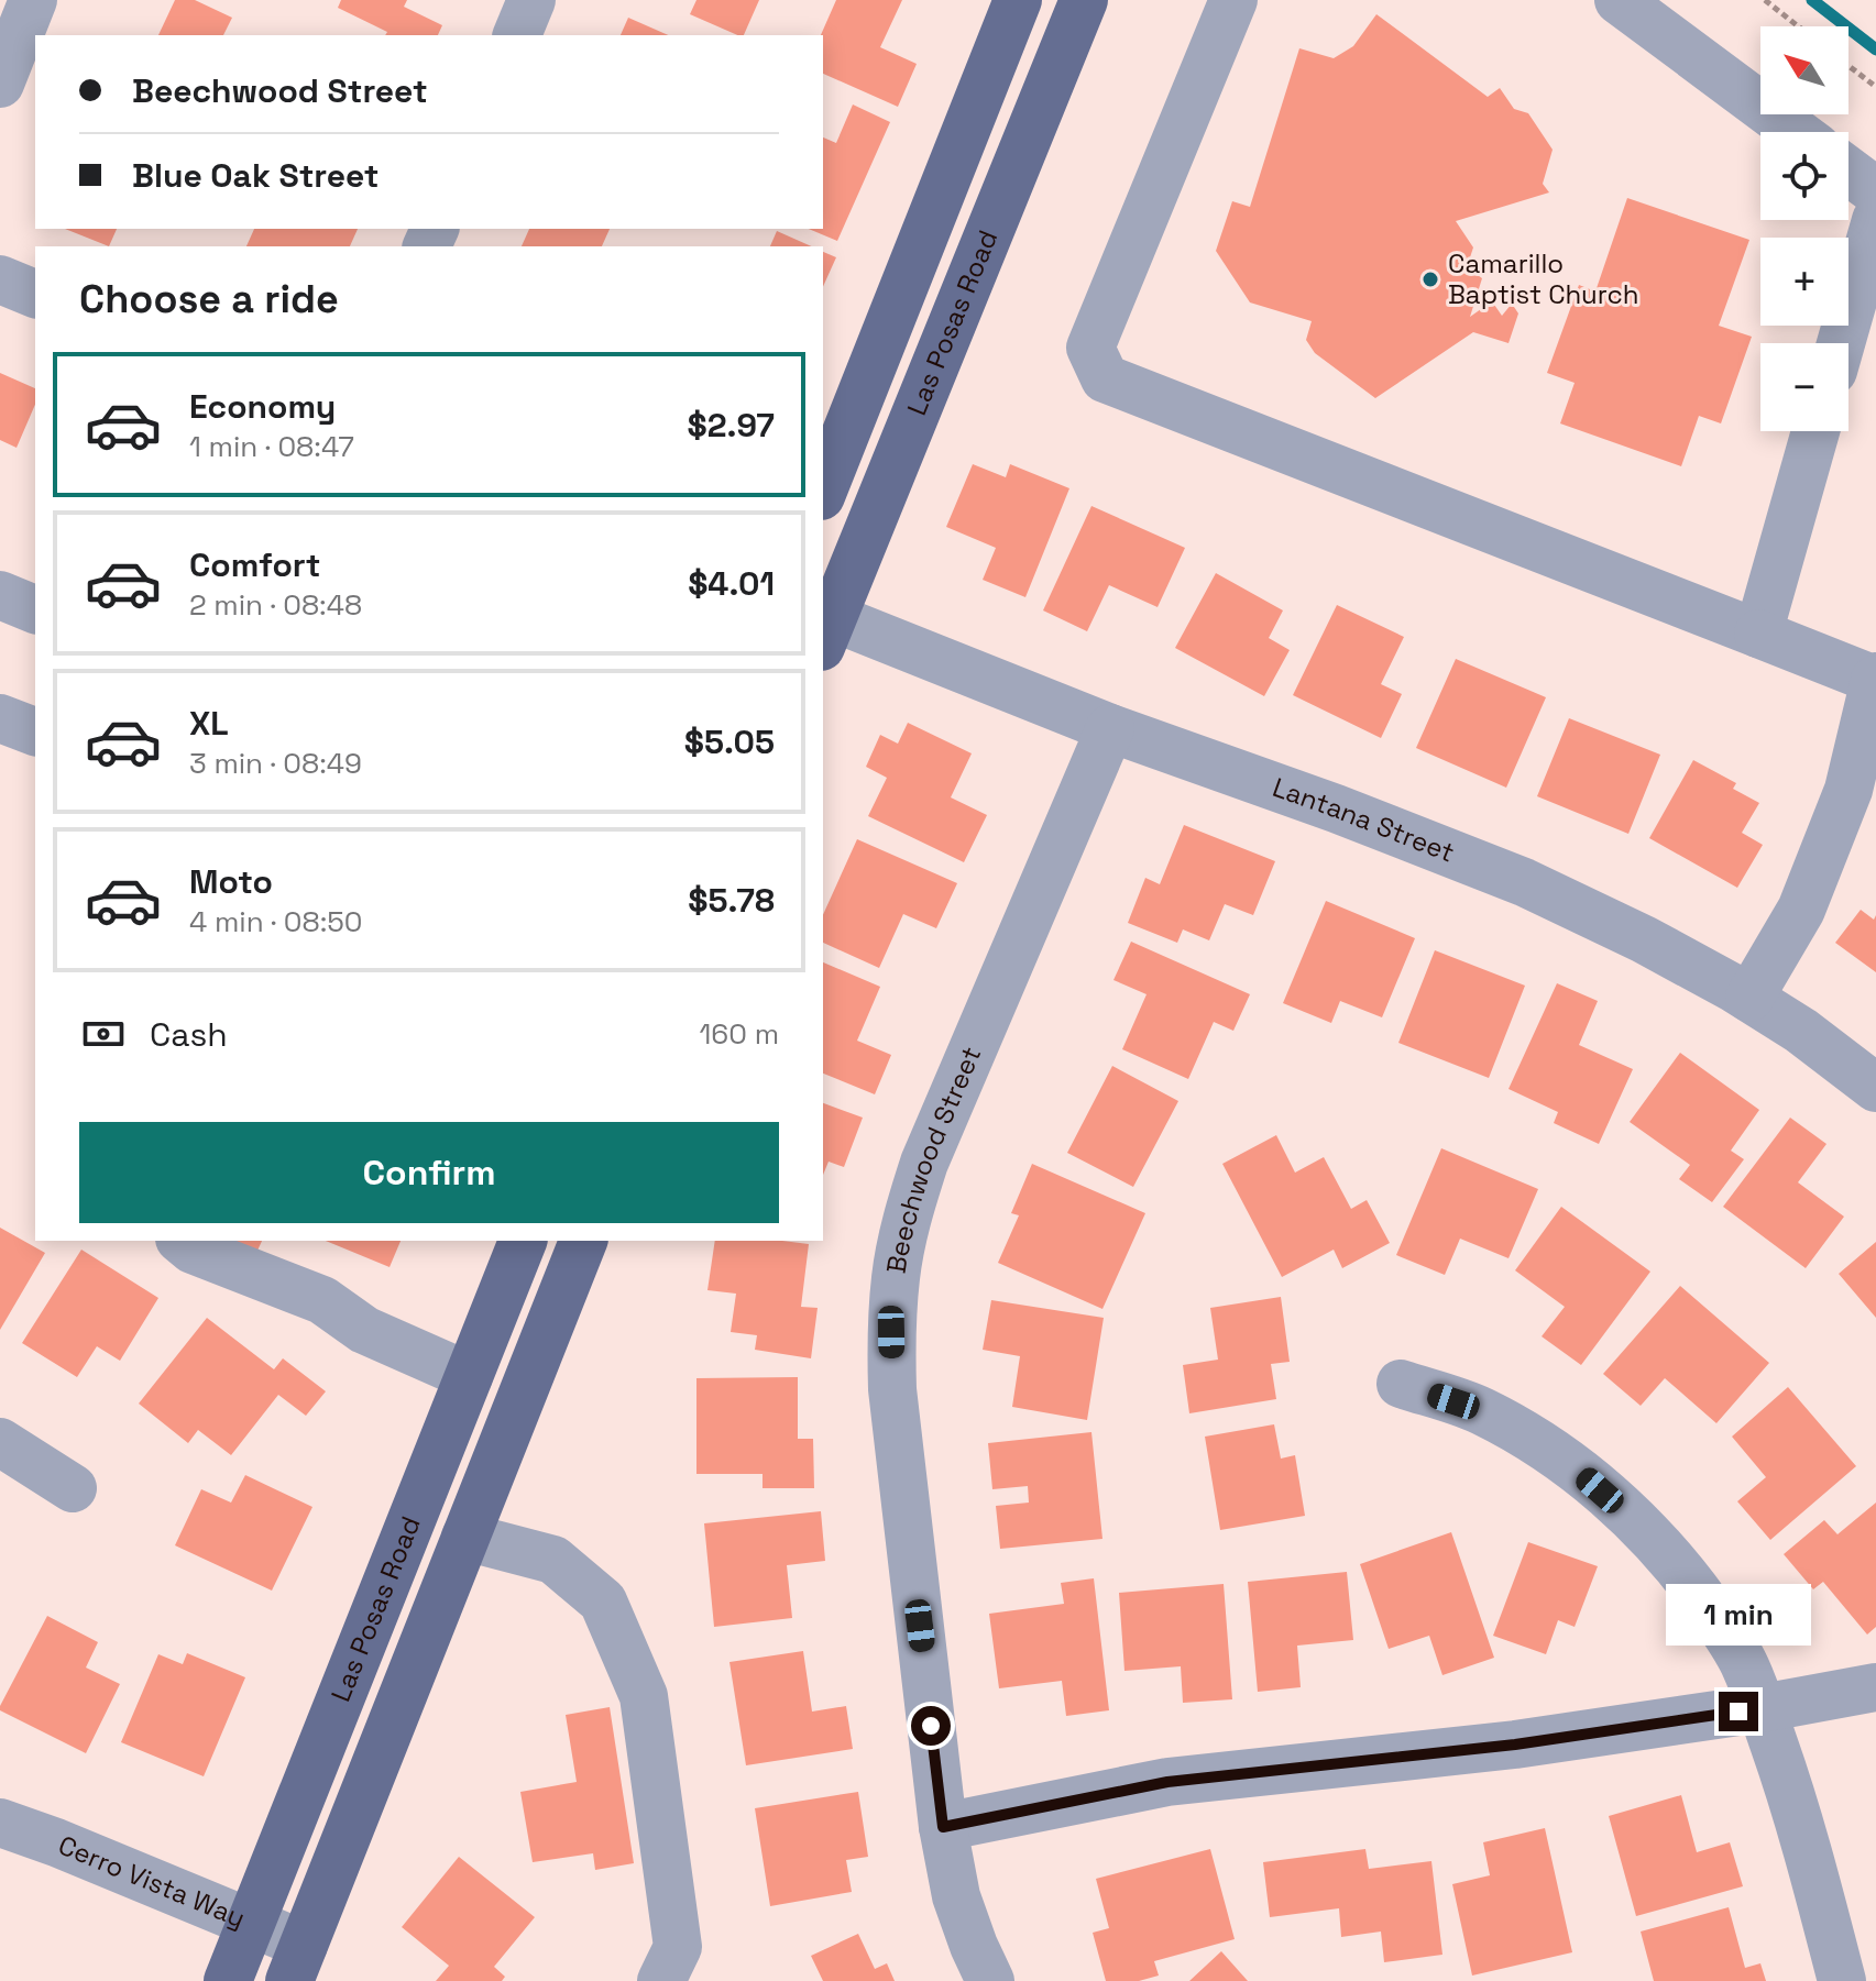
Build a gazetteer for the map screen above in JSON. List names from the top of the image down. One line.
{"streets":{"main road":["Las Posas Road"],"street":["Lantana Street","Beechwood Street","Cerro Vista Way"]},"crossings":[["Las Posas Road","Lantana Street"],["Las Posas Road","Cerro Vista Way"],["Lantana Street","Beechwood Street"]],"places":["Camarillo Baptist Church"],"north":"top left","page":{"map_buttons":["+","−"],"banner":["Beechwood Street","Blue Oak Street"],"heading":"Choose a ride","list":[{"name":"Economy","note":"1 min · 08:47","value":"$2.97"},{"name":"Comfort","note":"2 min · 08:48","value":"$4.01"},{"name":"XL","note":"3 min · 08:49","value":"$5.05"},{"name":"Moto","note":"4 min · 08:50","value":"$5.78"}],"pay":["Cash","160 m"],"buttons":"Confirm","bubble":"1 min"}}
